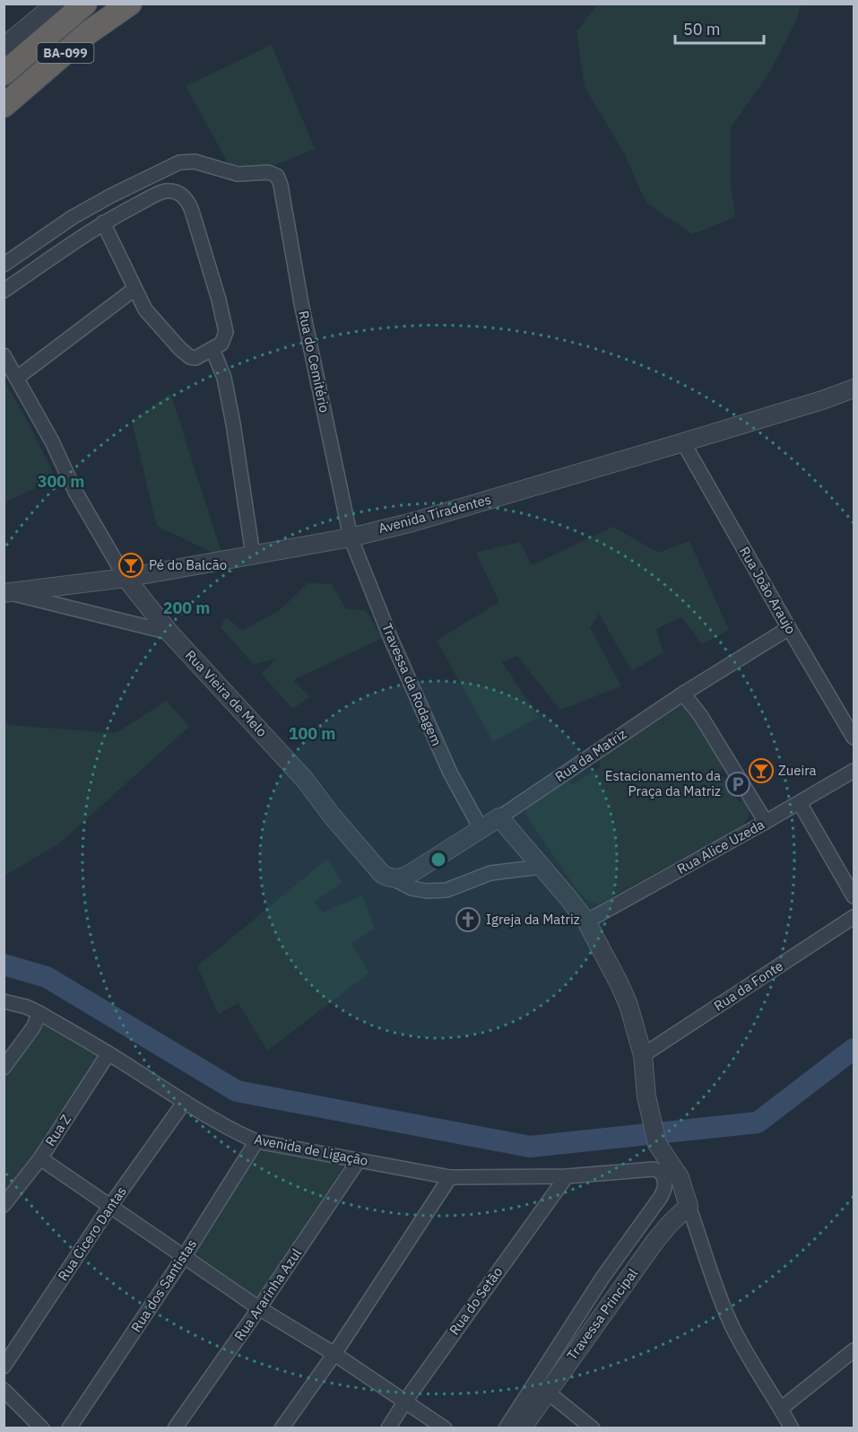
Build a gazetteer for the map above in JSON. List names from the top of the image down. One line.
{"streets":{"highway":["BA-099"],"street":["Rua do Cemitério","Avenida Tiradentes","Rua João Araujo","Travessa da Rodagem","Rua Vieira de Melo","Rua da Matriz","Rua Alice Uzeda","Rua da Fonte","Rua Z","Avenida de Ligação","Rua Cicero Dantas","Rua dos Santistas","Rua Ararinha Azul","Rua do Setão","Travessa Principal"]},"crossings":[["Rua do Cemitério","Avenida Tiradentes"],["Rua do Cemitério","Travessa da Rodagem"],["Avenida Tiradentes","Rua João Araujo"],["Avenida Tiradentes","Travessa da Rodagem"],["Avenida Tiradentes","Rua Vieira de Melo"],["Rua João Araujo","Rua da Matriz"],["Travessa da Rodagem","Rua da Matriz"],["Rua Vieira de Melo","Rua da Matriz"],["Rua Z","Avenida de Ligação"],["Avenida de Ligação","Rua Cicero Dantas"],["Avenida de Ligação","Rua dos Santistas"],["Avenida de Ligação","Rua Ararinha Azul"],["Avenida de Ligação","Rua do Setão"]],"places":{"bar":["Pé do Balcão","Zueira"],"parking":["Estacionamento da Praça da Matriz"],"church":["Igreja da Matriz"]},"scale_bar":"50 m","rings":["300 m","200 m","100 m"]}
